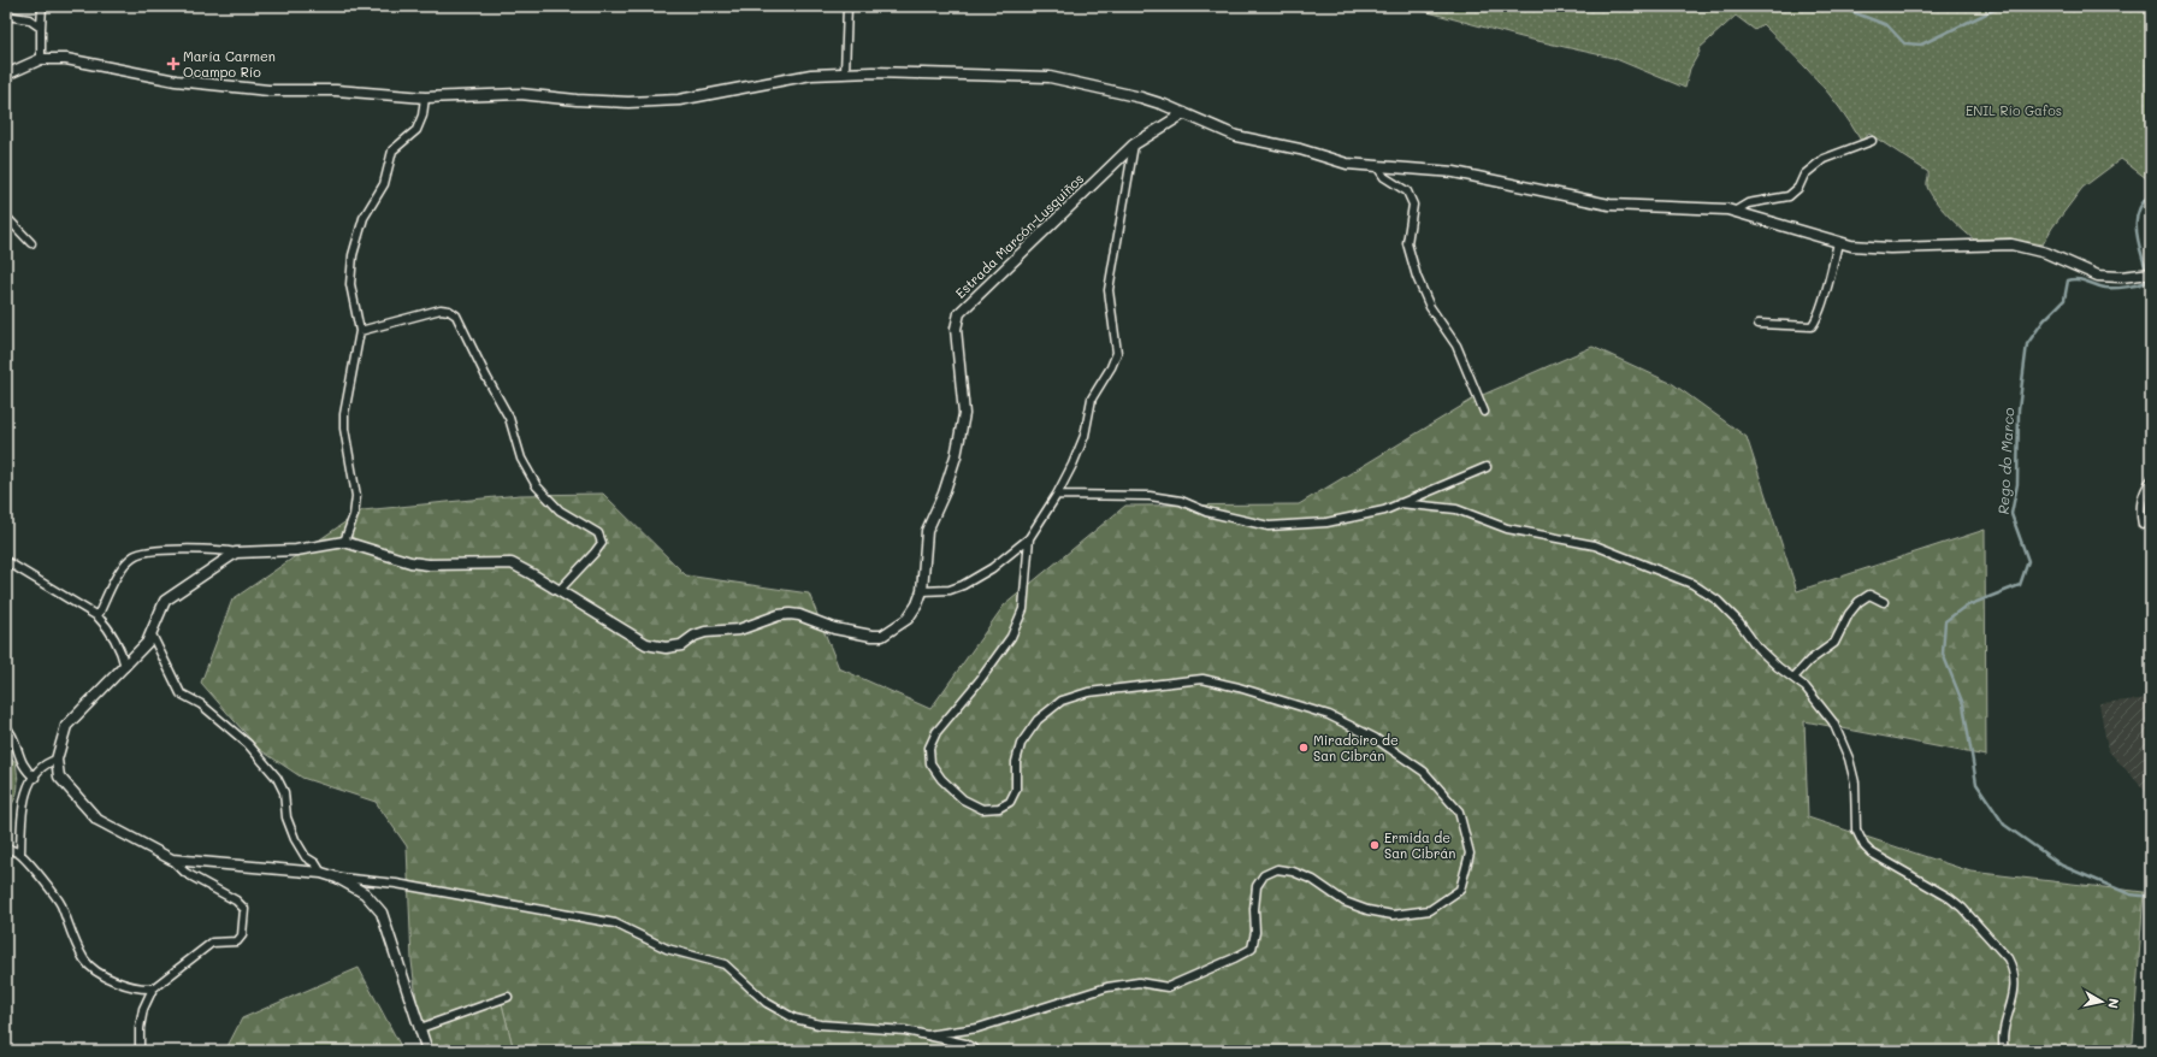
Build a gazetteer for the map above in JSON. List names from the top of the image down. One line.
{"streets":{"street":["Estrada Marcón-Lusquiños"]},"water":["Rego do Marco"],"parks":["ENIL Río Gafos"],"places":{"health":["María Carmen Ocampo Río"],"other":["Miradoiro de San Cibrán","Ermida de San Cibrán"]},"north":"right"}
